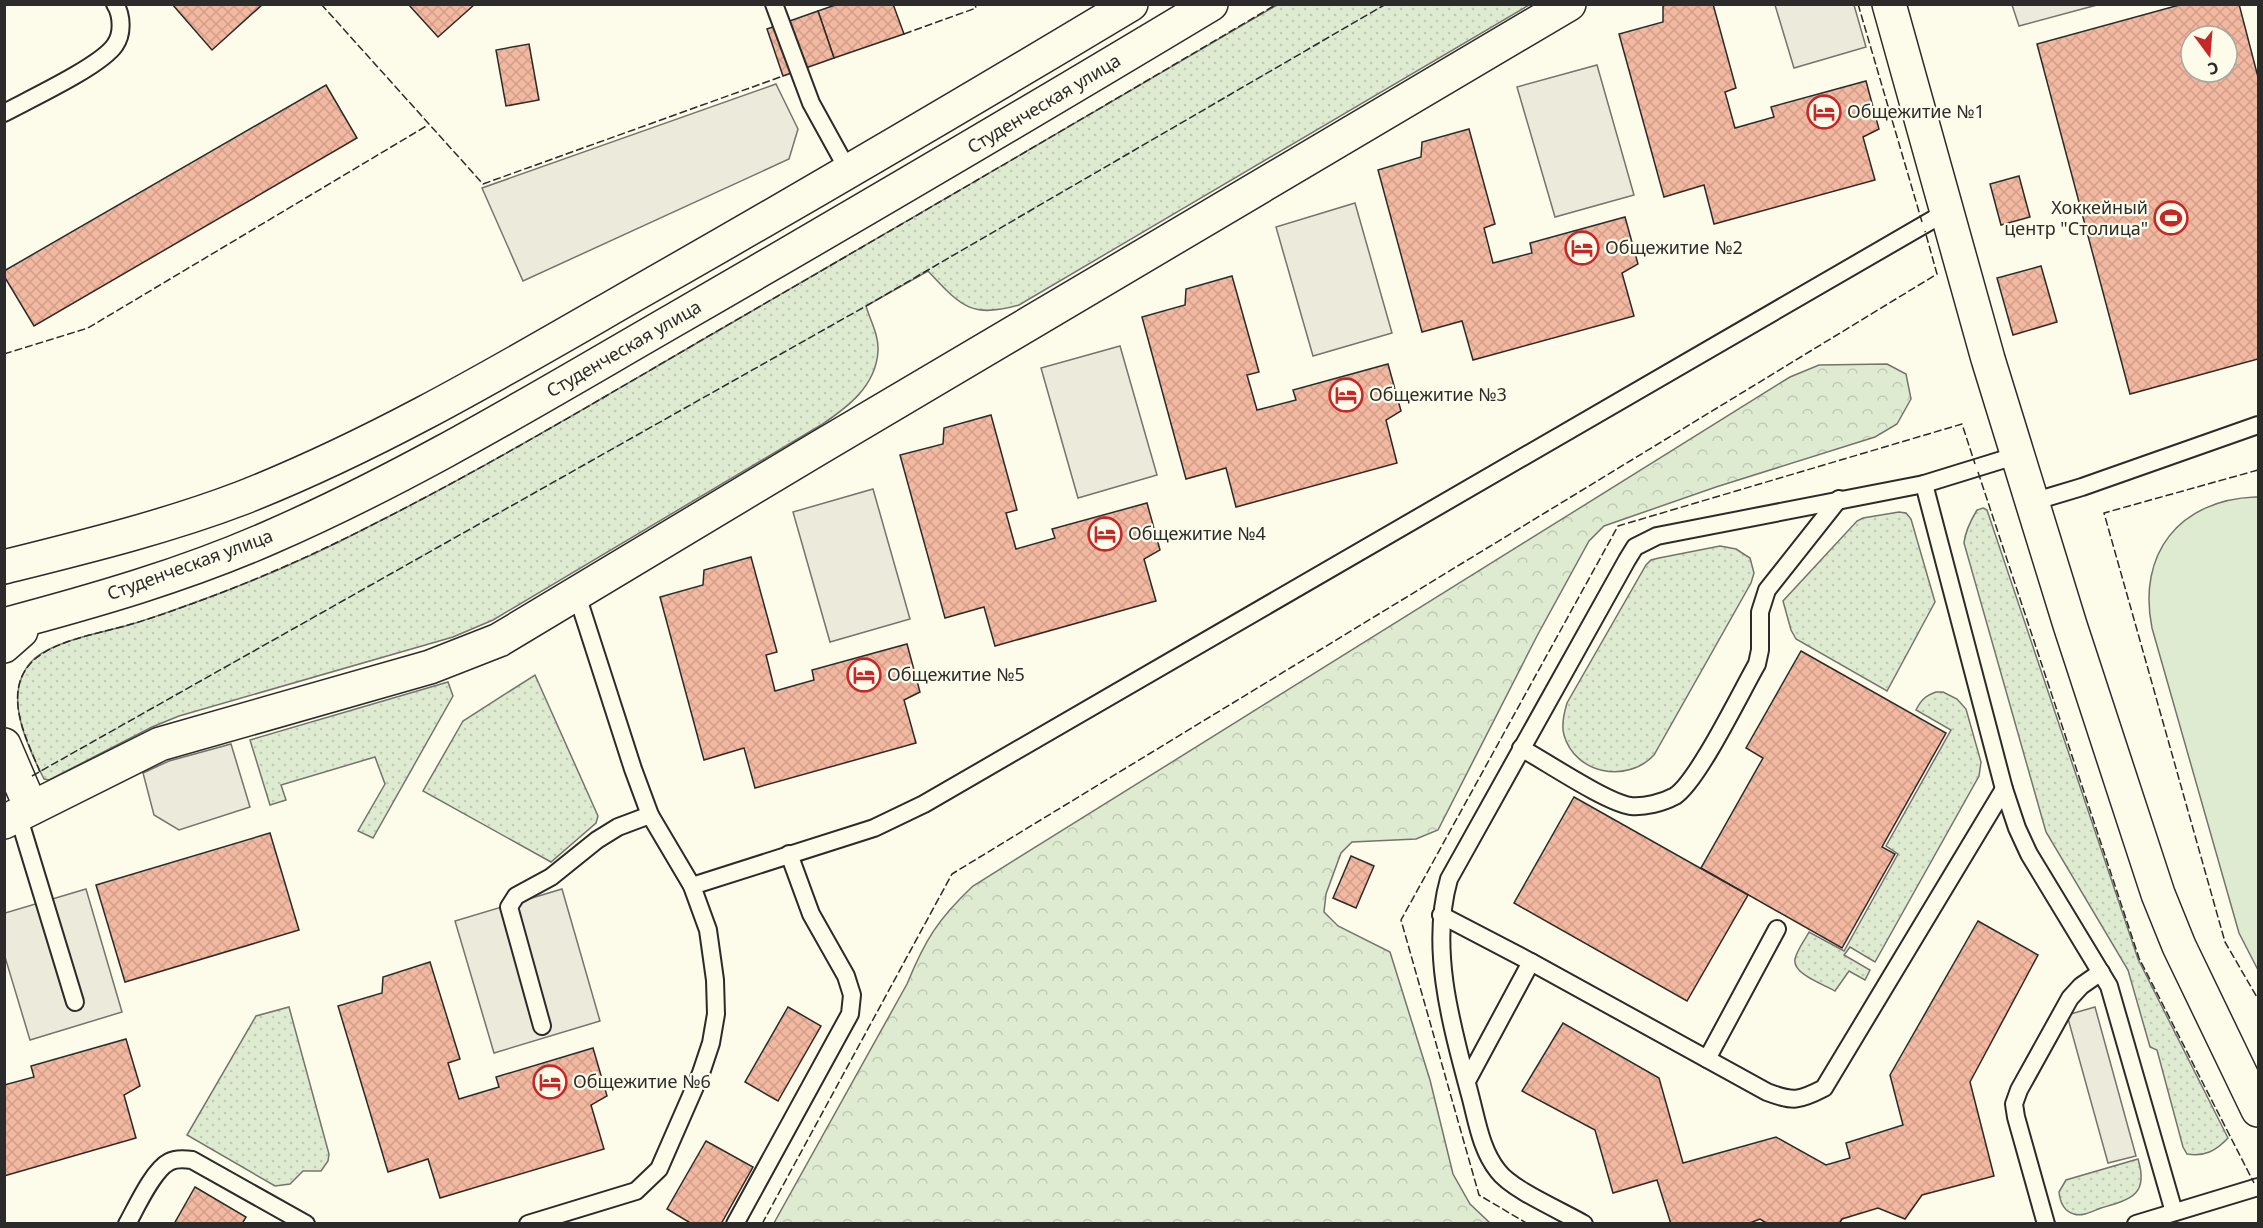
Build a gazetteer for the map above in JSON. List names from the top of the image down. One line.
{"streets":{"street":["Студенческая улица"]},"places":{"hotel":["Общежитие №1","Общежитие №2","Общежитие №3","Общежитие №4","Общежитие №5","Общежитие №6"],"sports":["Хоккейный центр \"Столица\""]},"north":"bottom"}
